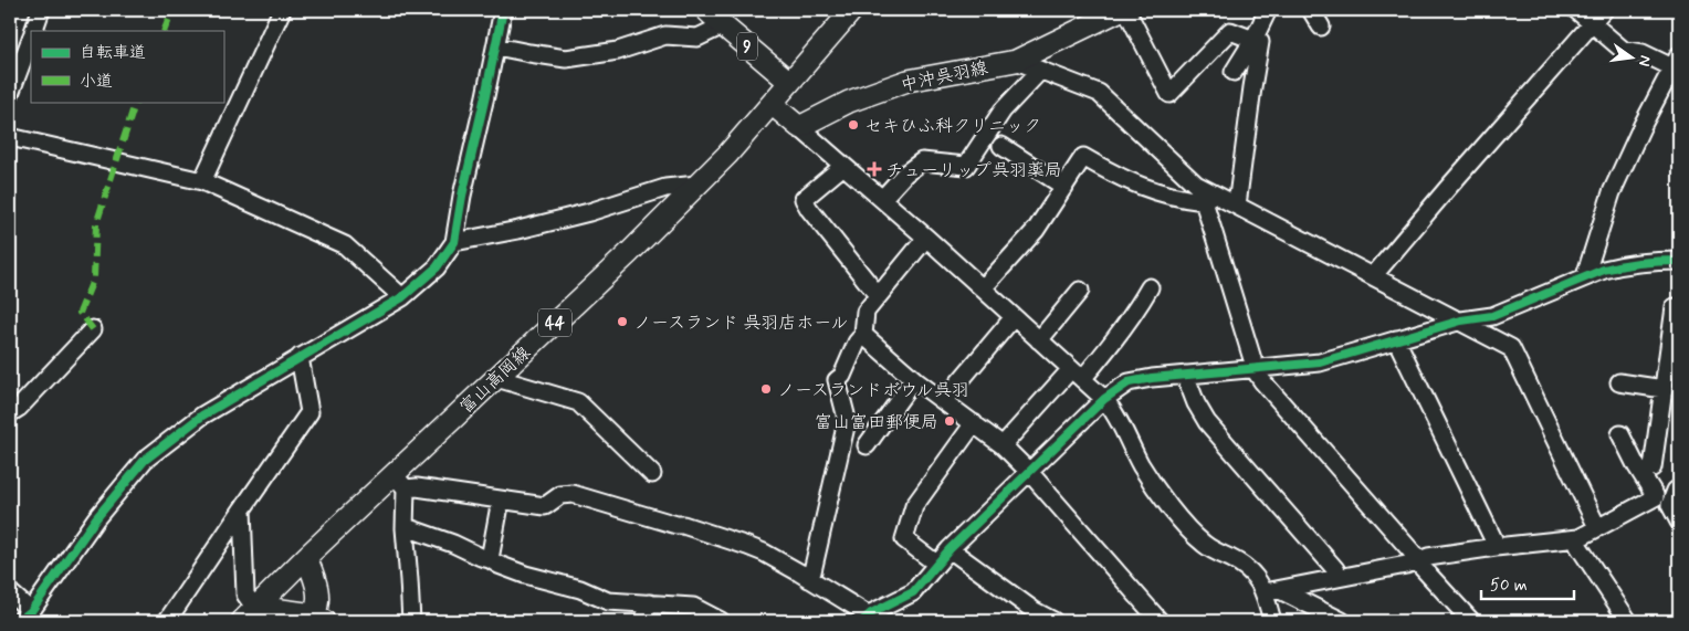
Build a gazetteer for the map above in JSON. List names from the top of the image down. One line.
{"streets":{"main road":["9","中沖呉羽線","44","富山高岡線"]},"crossings":[["9","富山高岡線"]],"places":{"other":["セキひふ科クリニック","ノースランド 呉羽店ホール","ノースランドボウル呉羽","富山富田郵便局"],"health":["チューリップ呉羽薬局"]},"legend":["自転車道","小道"],"scale_bar":"50 m","north":"right"}
